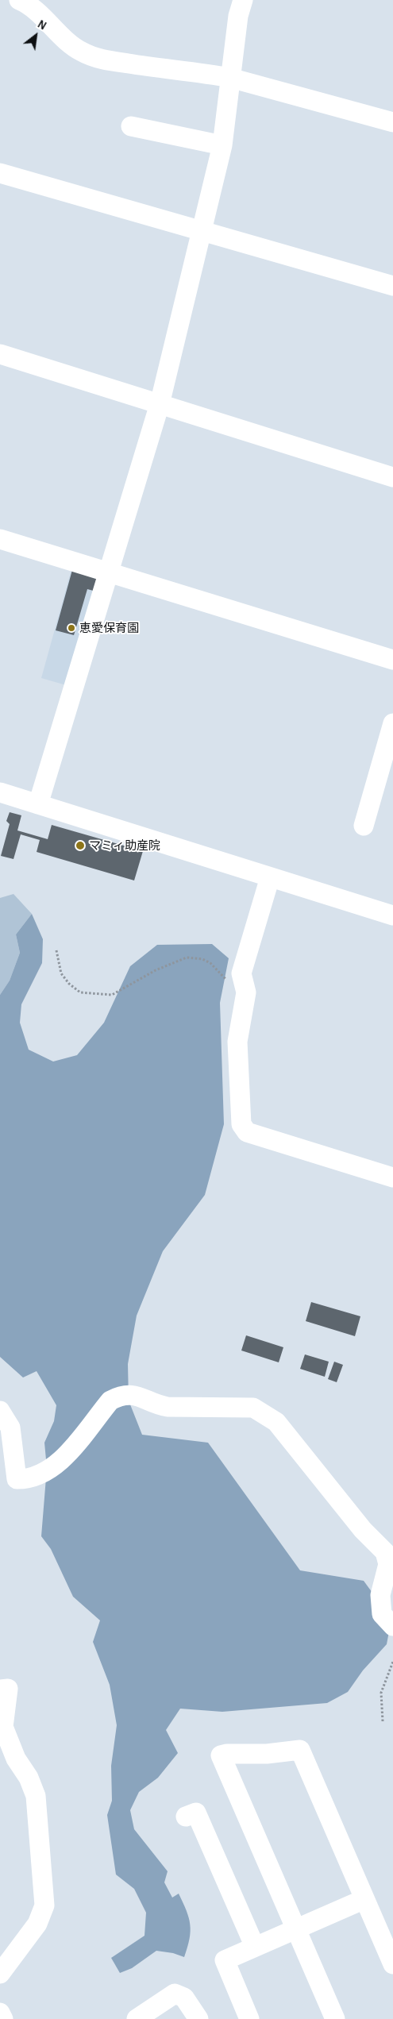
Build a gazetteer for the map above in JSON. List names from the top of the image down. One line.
{"places":["恵愛保育園","マミィ助産院"],"north":"top right"}
